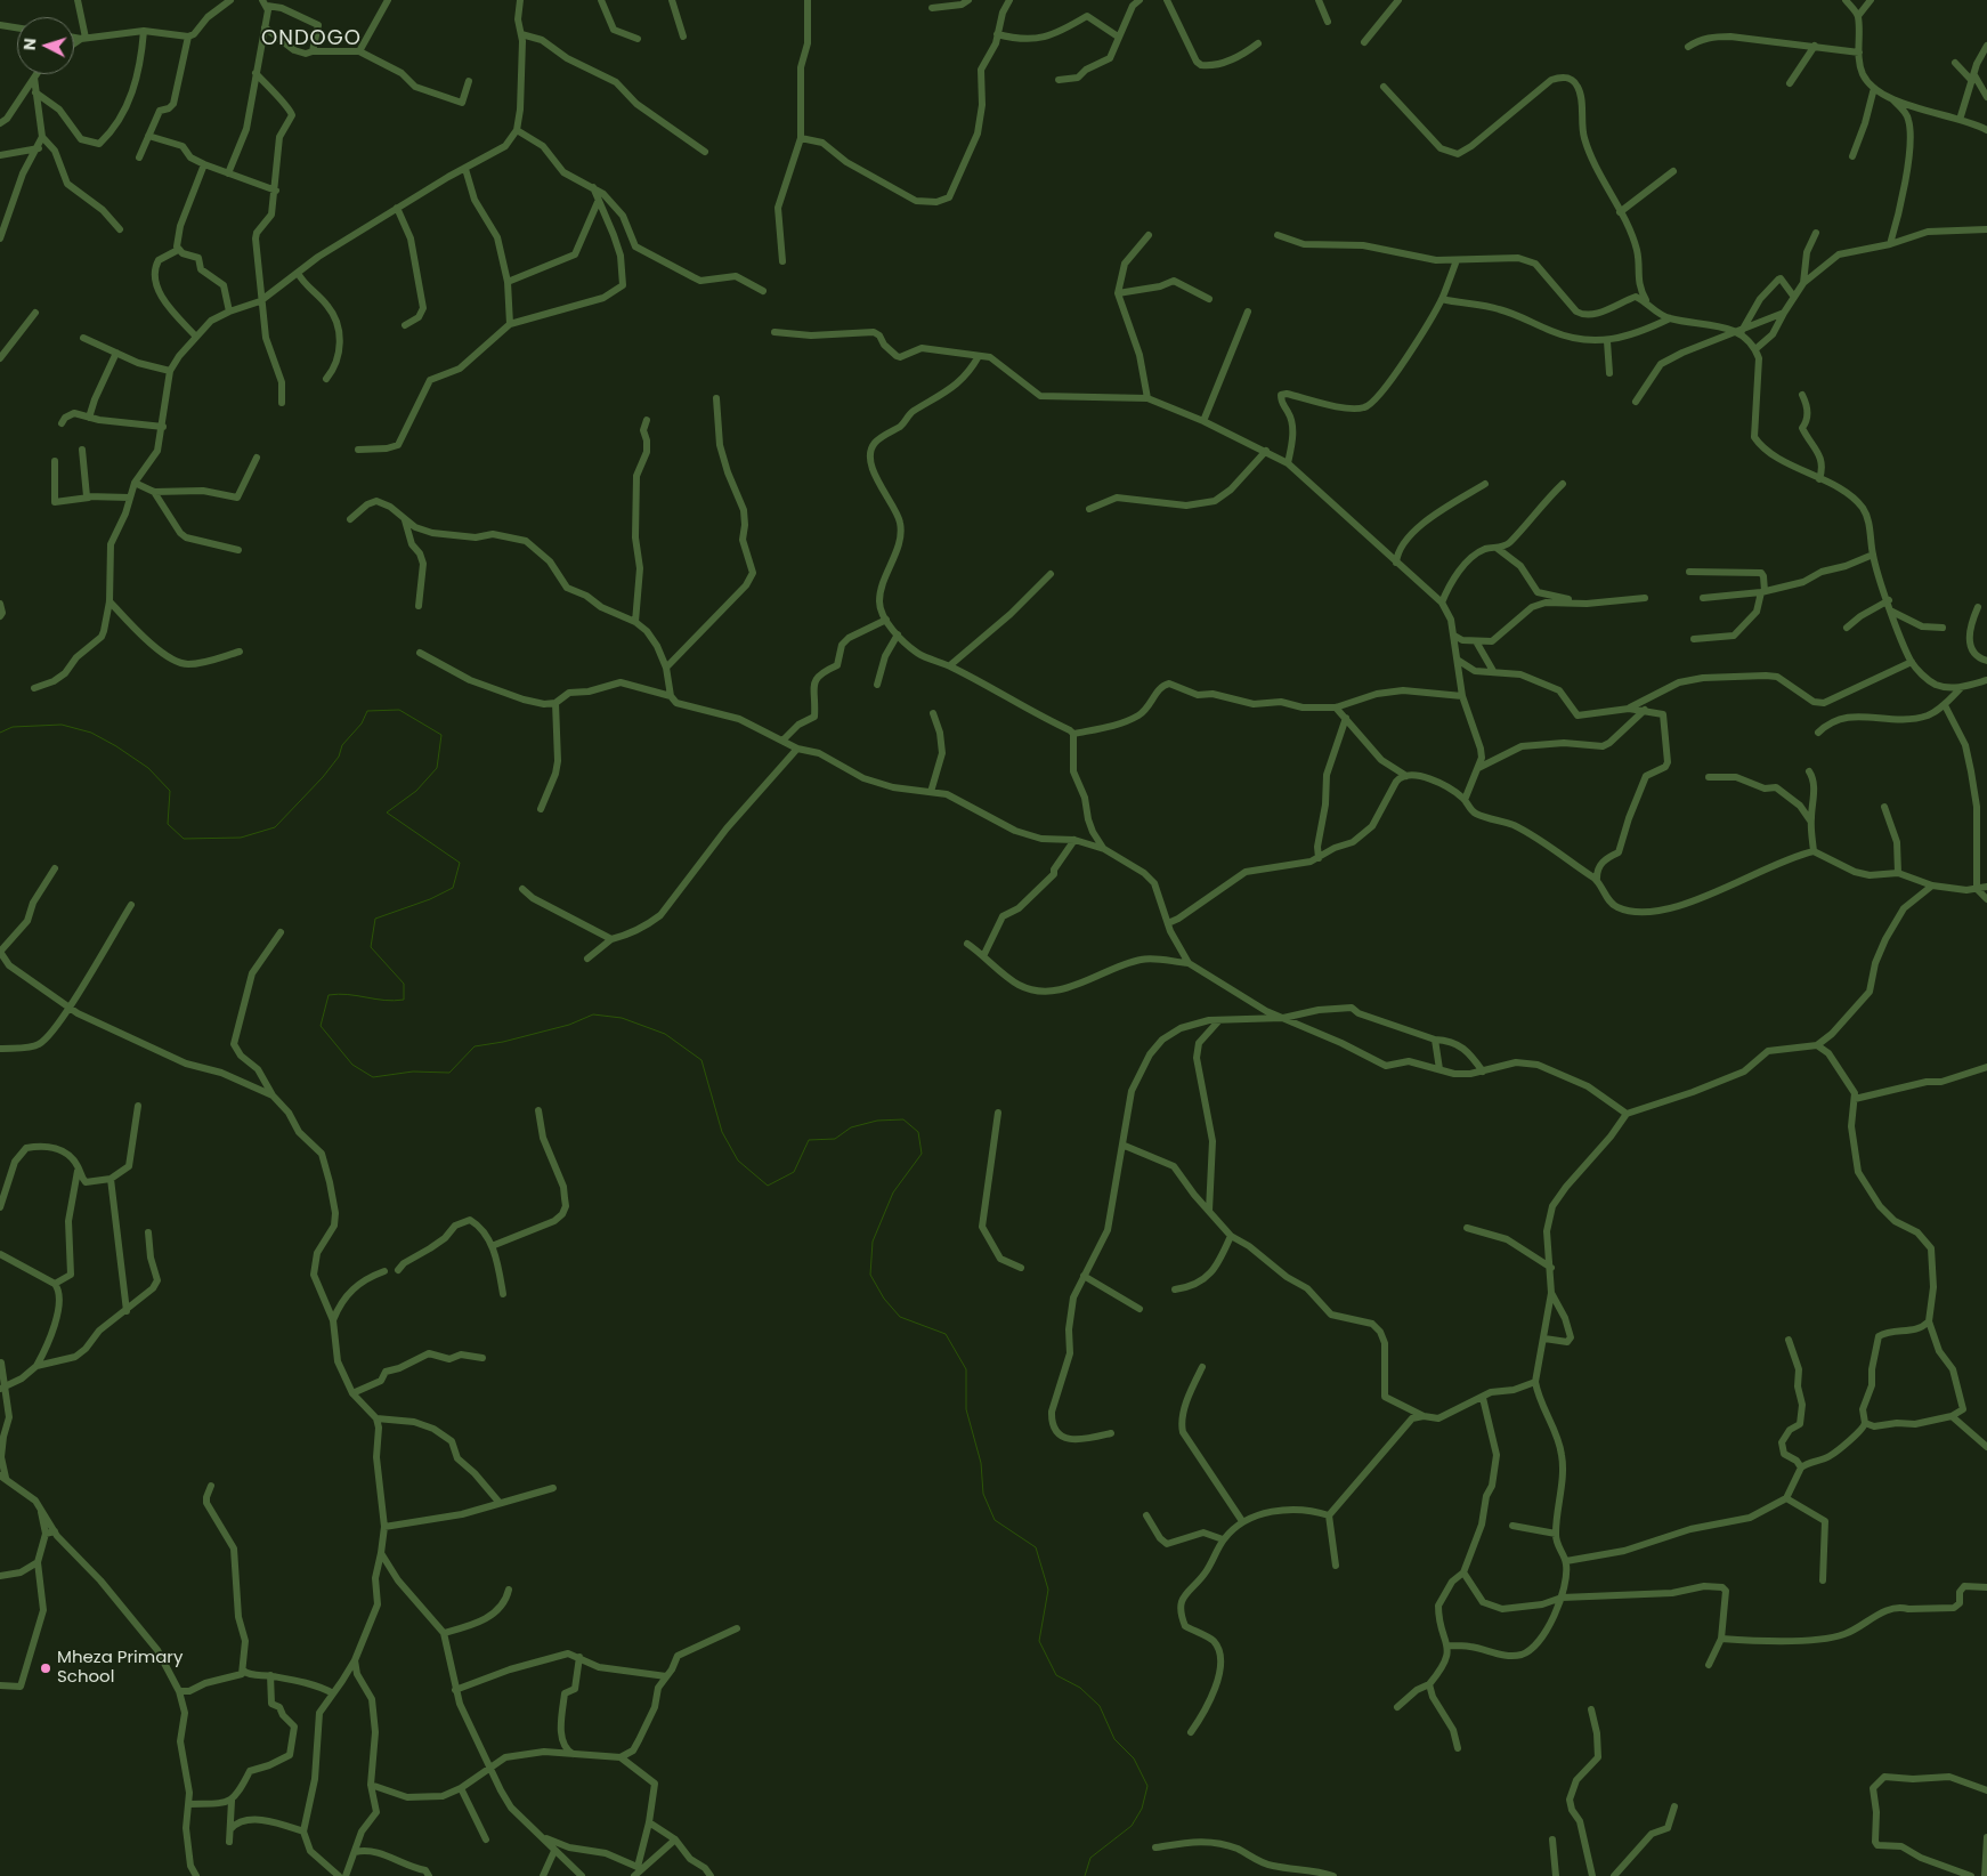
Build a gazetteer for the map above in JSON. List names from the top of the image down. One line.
{"districts":["ONDOGO"],"places":["Mheza Primary School"],"north":"left"}
